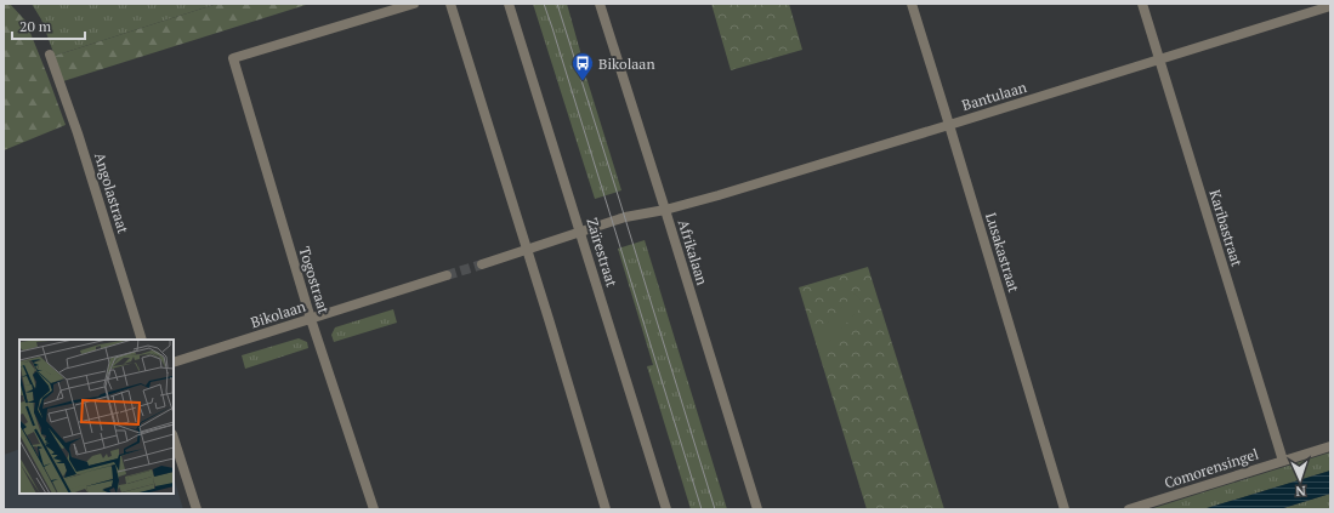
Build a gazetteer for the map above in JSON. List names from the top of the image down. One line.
{"streets":{"street":["Bantulaan","Angolastraat","Karibastraat","Zaïrestraat","Afrikalaan","Lusakastraat","Togostraat","Bikolaan","Comorensingel"]},"crossings":[["Bantulaan","Karibastraat"],["Bantulaan","Afrikalaan"],["Bantulaan","Lusakastraat"],["Karibastraat","Comorensingel"],["Togostraat","Bikolaan"]],"places":{"bus stop":["Bikolaan"]},"scale_bar":"20 m","north":"bottom"}
